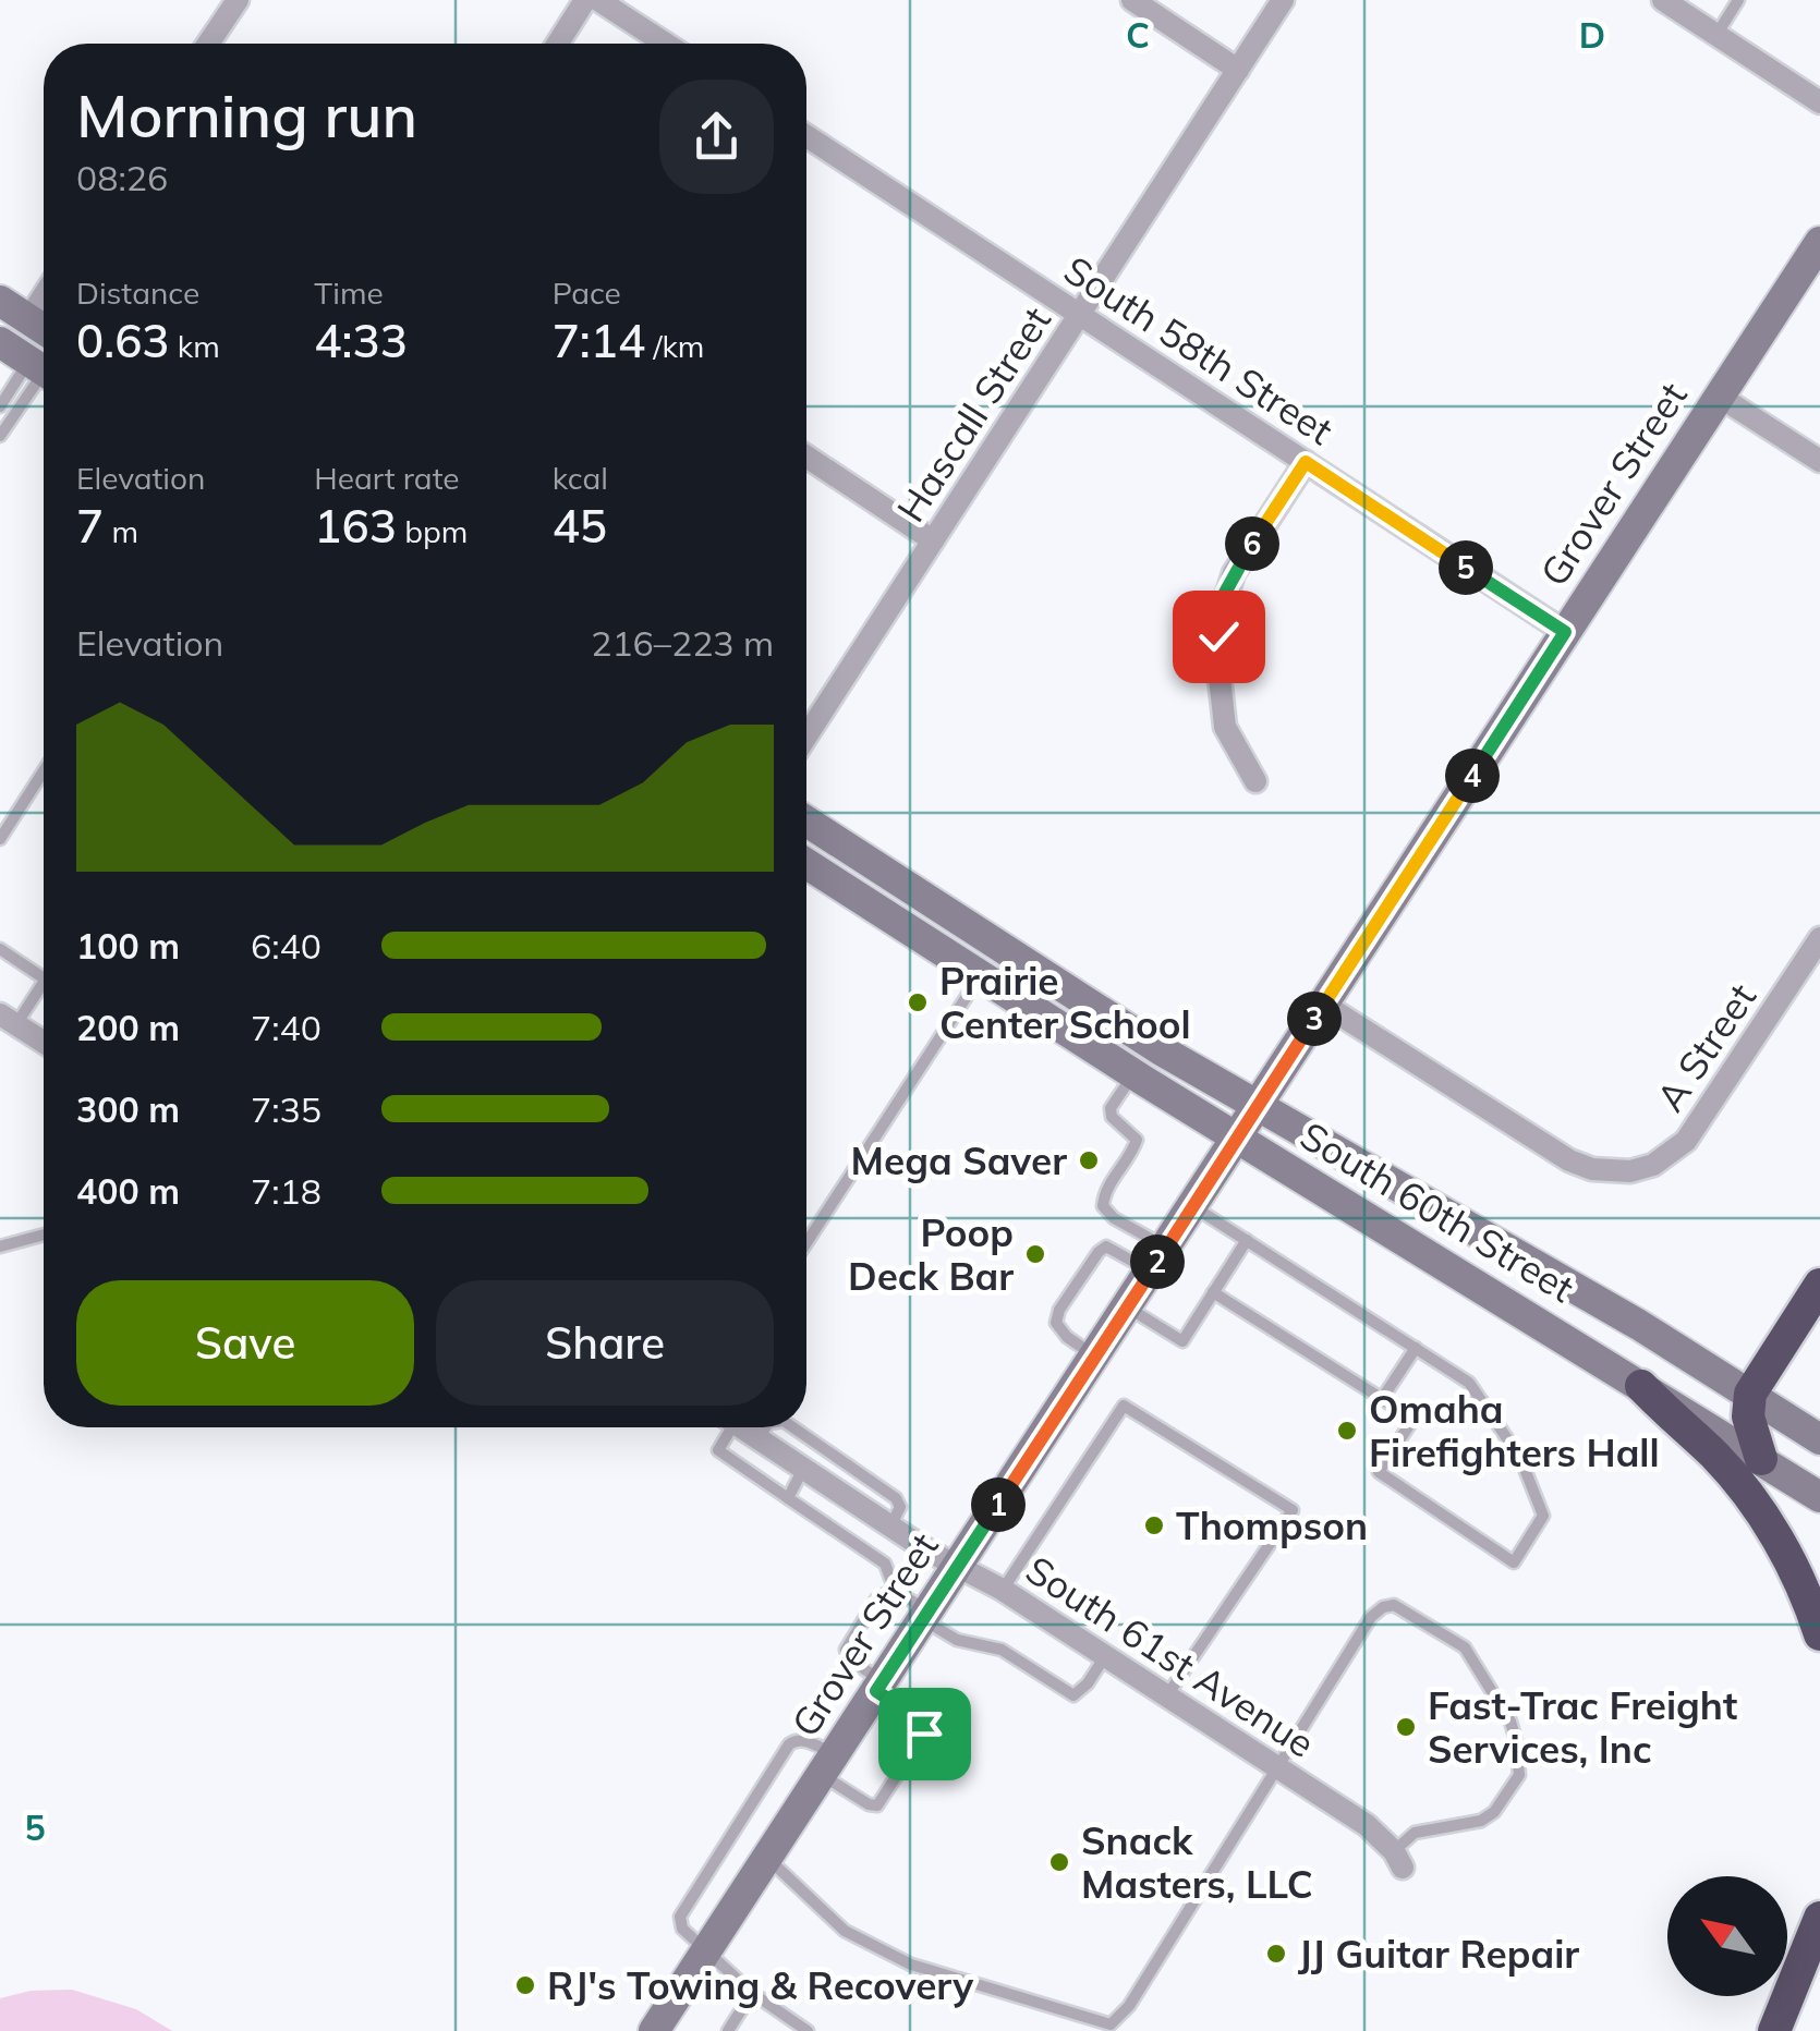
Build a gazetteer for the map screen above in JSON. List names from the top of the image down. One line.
{"streets":{"main road":["Grover Street","South 60th Street"],"street":["South 58th Street","Hascall Street","A Street","South 61st Avenue"]},"crossings":[["South 58th Street","Hascall Street"],["South 58th Street","Grover Street"],["Grover Street","A Street"],["Grover Street","South 60th Street"],["Grover Street","South 61st Avenue"]],"places":["Prairie Center School","Mega Saver","Poop Deck Bar","Omaha Firefighters Hall","Thompson","Fast-Trac Freight Services, Inc","Snack Masters, LLC","JJ Guitar Repair","RJ's Towing & Recovery"],"north":"top left","page":{"heading":["Morning run","08:26"],"stats":[["Distance","0.63 km"],["Time","4:33"],["Pace","7:14 /km"],["Elevation","7 m"],["Heart rate","163 bpm"],["kcal","45"]],"pins":["6","5","4","3","2","1"],"chart":["Elevation","216–223 m"],"list":[{"name":"100 m","note":"6:40"},{"name":"200 m","note":"7:40"},{"name":"300 m","note":"7:35"},{"name":"400 m","note":"7:18"}],"buttons":["Save","Share"]},"grid":{"columns":["C","D"],"rows":["5"]}}
